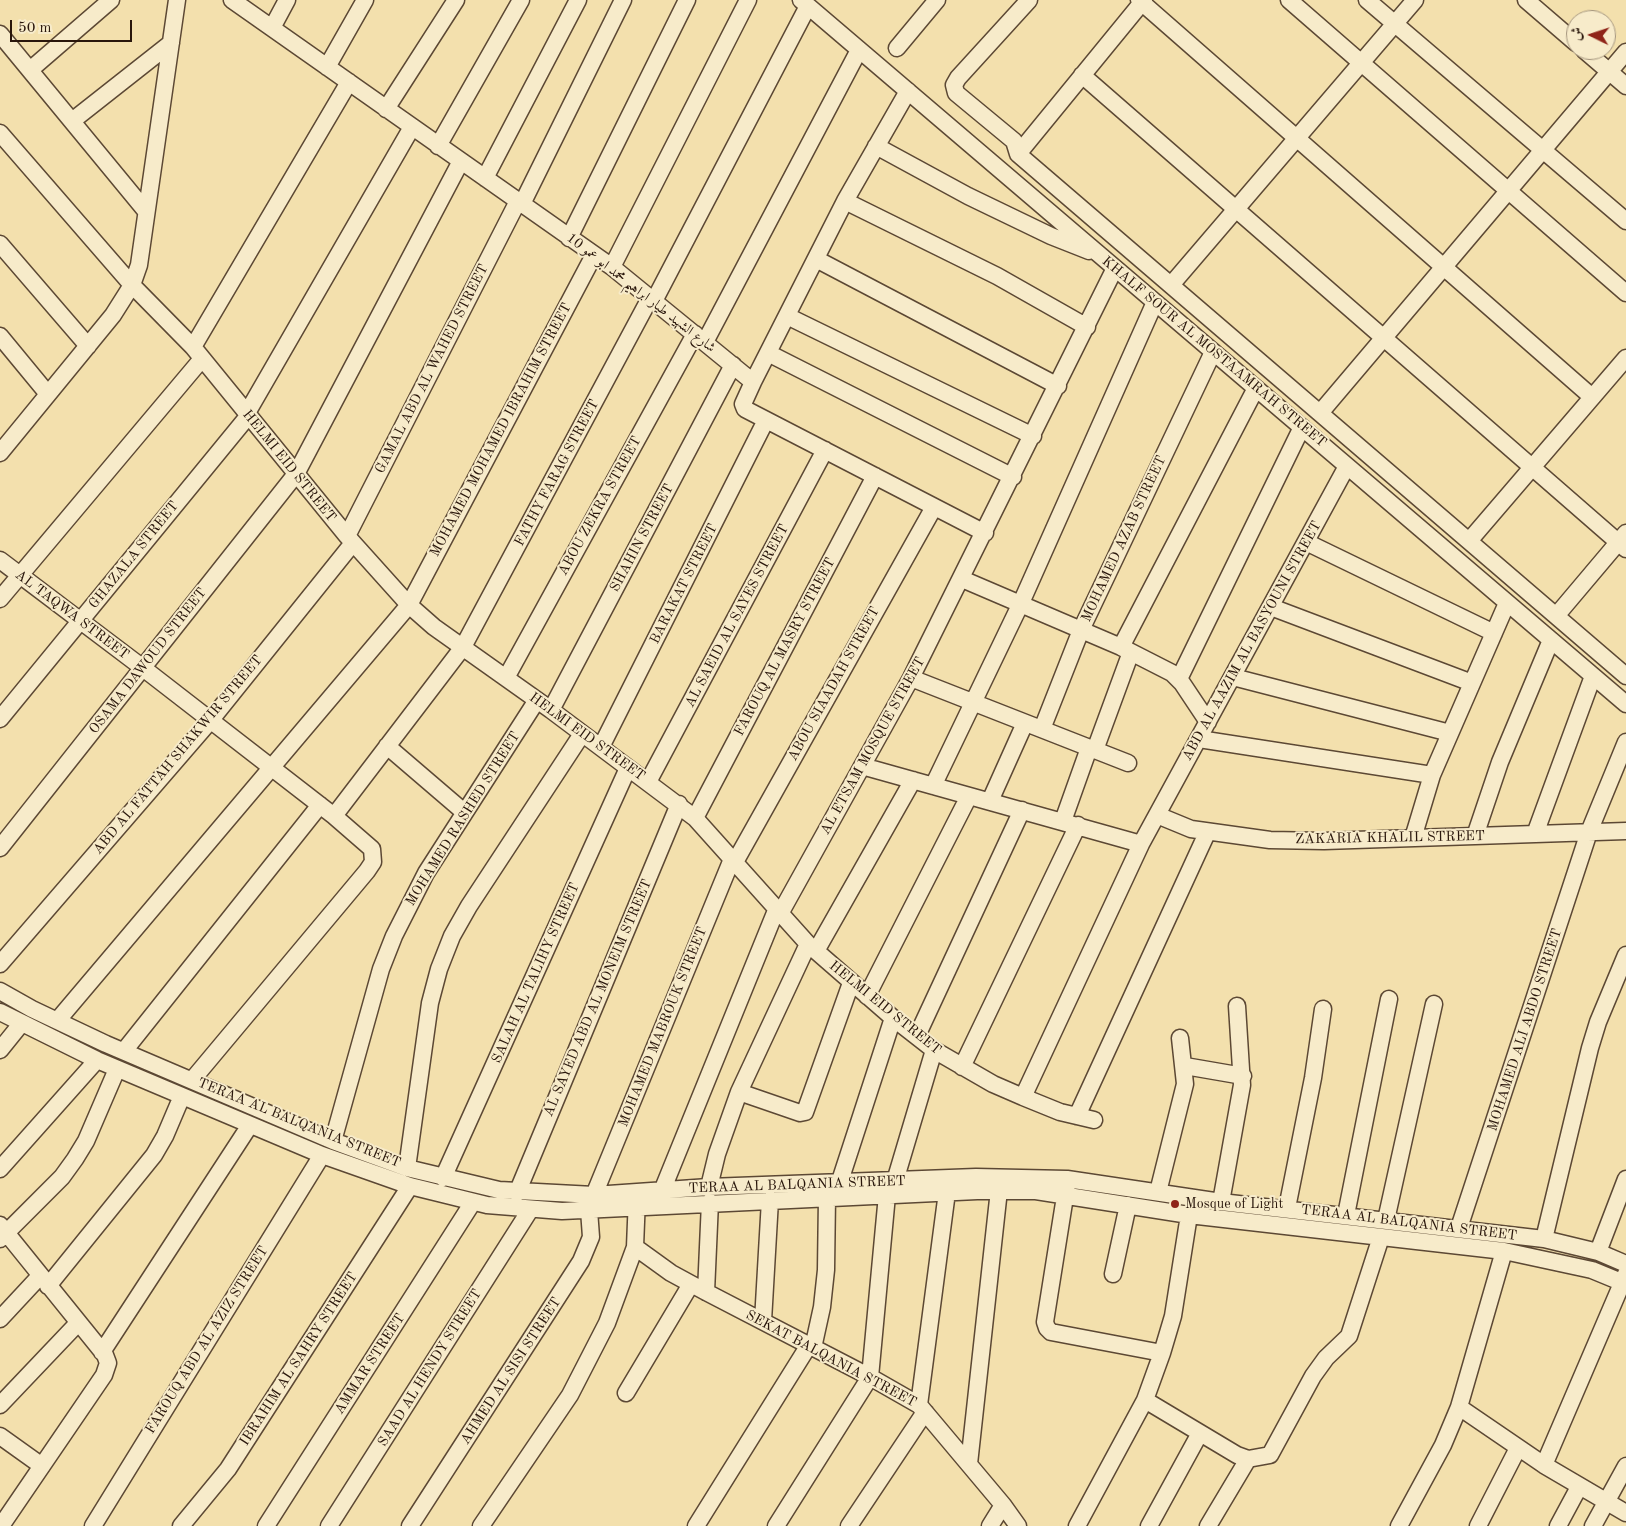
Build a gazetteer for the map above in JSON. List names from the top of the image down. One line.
{"streets":{"street":["شارع الشهيد طيار ابراهيم محمد ابو عمو 10","KHALF SOUR AL MOSTAAMRAH STREET","GAMAL ABD AL WAHED STREET","MOHAMED MOHAMED IBRAHIM STREET","HELMI EID STREET","FATHY FARAG STREET","ABOU ZEKRA STREET","SHAHIN STREET","MOHAMED AZAB STREET","GHAZALA STREET","BARAKAT STREET","AL TAQWA STREET","AL SAEID AL SAYES STREET","ABD AL AAZIM AL BASYOUNI STREET","FAROUQ AL MASRY STREET","OSAMA DAWOUD STREET","ABOU SIAADAH STREET","AL ETSAM MOSQUE STREET","ABD AL FATTAH SHAKWIR STREET","MOHAMED RASHED STREET","ZAKARIA KHALIL STREET","SALAH AL TALIHY STREET","AL SAYED ABD AL MONEIM STREET","MOHAMED MABROUK STREET","MOHAMED ALI ABDO STREET","TERAA AL BALQANIA STREET","FAROUQ ABD AL AZIZ STREET","IBRAHIM AL SAHRY STREET","SEKAT BALQANIA STREET","AMMAR STREET","SAAD AL HENDY STREET","AHMED AL SISI STREET"]},"crossings":[["شارع الشهيد طيار ابراهيم محمد ابو عمو 10","GAMAL ABD AL WAHED STREET"],["شارع الشهيد طيار ابراهيم محمد ابو عمو 10","MOHAMED MOHAMED IBRAHIM STREET"],["شارع الشهيد طيار ابراهيم محمد ابو عمو 10","FATHY FARAG STREET"],["شارع الشهيد طيار ابراهيم محمد ابو عمو 10","ABOU ZEKRA STREET"],["شارع الشهيد طيار ابراهيم محمد ابو عمو 10","SHAHIN STREET"],["شارع الشهيد طيار ابراهيم محمد ابو عمو 10","GHAZALA STREET"],["شارع الشهيد طيار ابراهيم محمد ابو عمو 10","OSAMA DAWOUD STREET"],["KHALF SOUR AL MOSTAAMRAH STREET","FATHY FARAG STREET"],["KHALF SOUR AL MOSTAAMRAH STREET","ABOU ZEKRA STREET"],["KHALF SOUR AL MOSTAAMRAH STREET","MOHAMED AZAB STREET"],["KHALF SOUR AL MOSTAAMRAH STREET","ABD AL AAZIM AL BASYOUNI STREET"],["KHALF SOUR AL MOSTAAMRAH STREET","AL ETSAM MOSQUE STREET"],["GAMAL ABD AL WAHED STREET","HELMI EID STREET"],["GAMAL ABD AL WAHED STREET","ABD AL FATTAH SHAKWIR STREET"],["MOHAMED MOHAMED IBRAHIM STREET","HELMI EID STREET"],["MOHAMED MOHAMED IBRAHIM STREET","AL TAQWA STREET"],["MOHAMED MOHAMED IBRAHIM STREET","TERAA AL BALQANIA STREET"],["HELMI EID STREET","FATHY FARAG STREET"],["HELMI EID STREET","ABOU ZEKRA STREET"],["HELMI EID STREET","SHAHIN STREET"],["HELMI EID STREET","GHAZALA STREET"],["HELMI EID STREET","BARAKAT STREET"],["HELMI EID STREET","AL SAEID AL SAYES STREET"],["HELMI EID STREET","ABD AL AAZIM AL BASYOUNI STREET"],["HELMI EID STREET","FAROUQ AL MASRY STREET"],["HELMI EID STREET","OSAMA DAWOUD STREET"],["HELMI EID STREET","ABOU SIAADAH STREET"],["HELMI EID STREET","AL ETSAM MOSQUE STREET"],["HELMI EID STREET","ABD AL FATTAH SHAKWIR STREET"],["HELMI EID STREET","MOHAMED RASHED STREET"],["HELMI EID STREET","SALAH AL TALIHY STREET"],["HELMI EID STREET","AL SAYED ABD AL MONEIM STREET"],["HELMI EID STREET","MOHAMED MABROUK STREET"],["FATHY FARAG STREET","AL TAQWA STREET"],["GHAZALA STREET","AL TAQWA STREET"],["AL TAQWA STREET","OSAMA DAWOUD STREET"],["AL TAQWA STREET","ABD AL FATTAH SHAKWIR STREET"],["AL TAQWA STREET","TERAA AL BALQANIA STREET"],["ABD AL AAZIM AL BASYOUNI STREET","ZAKARIA KHALIL STREET"],["ABOU SIAADAH STREET","MOHAMED MABROUK STREET"],["AL ETSAM MOSQUE STREET","TERAA AL BALQANIA STREET"],["MOHAMED RASHED STREET","TERAA AL BALQANIA STREET"],["ZAKARIA KHALIL STREET","MOHAMED ALI ABDO STREET"],["SALAH AL TALIHY STREET","TERAA AL BALQANIA STREET"],["AL SAYED ABD AL MONEIM STREET","TERAA AL BALQANIA STREET"],["MOHAMED MABROUK STREET","TERAA AL BALQANIA STREET"],["MOHAMED MABROUK STREET","AHMED AL SISI STREET"],["MOHAMED ALI ABDO STREET","TERAA AL BALQANIA STREET"],["TERAA AL BALQANIA STREET","FAROUQ ABD AL AZIZ STREET"],["TERAA AL BALQANIA STREET","IBRAHIM AL SAHRY STREET"],["TERAA AL BALQANIA STREET","AMMAR STREET"],["TERAA AL BALQANIA STREET","SAAD AL HENDY STREET"],["TERAA AL BALQANIA STREET","AHMED AL SISI STREET"]],"places":["Mosque of Light"],"scale_bar":"50 m","north":"left"}
